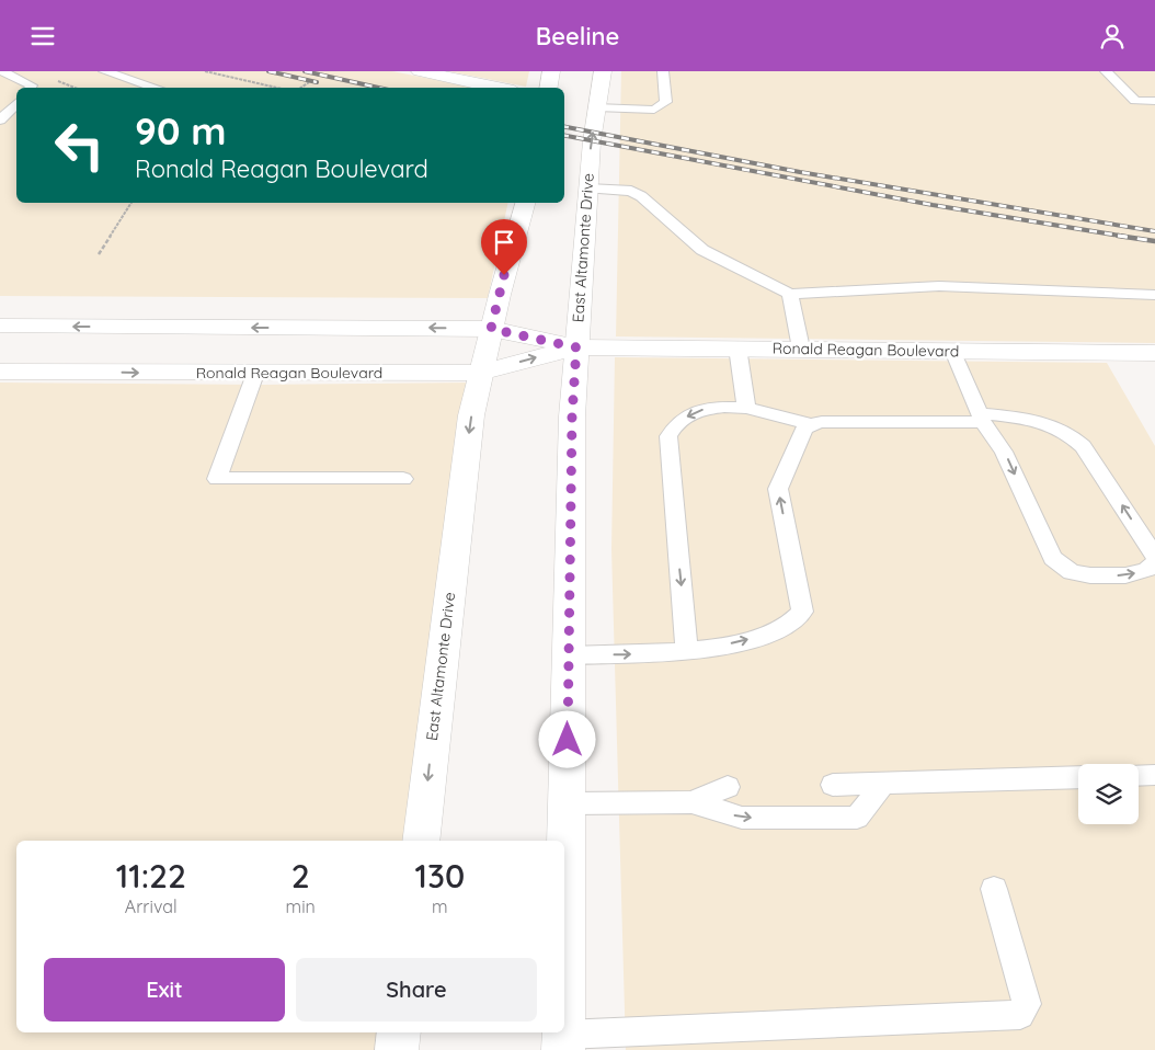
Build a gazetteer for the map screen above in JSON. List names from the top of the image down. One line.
{"streets":{"main road":["East Altamonte Drive","Ronald Reagan Boulevard"]},"crossings":[["East Altamonte Drive","Ronald Reagan Boulevard"]],"page":{"header":"Beeline","turn":["90 m","Ronald Reagan Boulevard"],"eta":["11:22","Arrival","2","min","130","m"],"buttons":["Exit","Share"]}}
